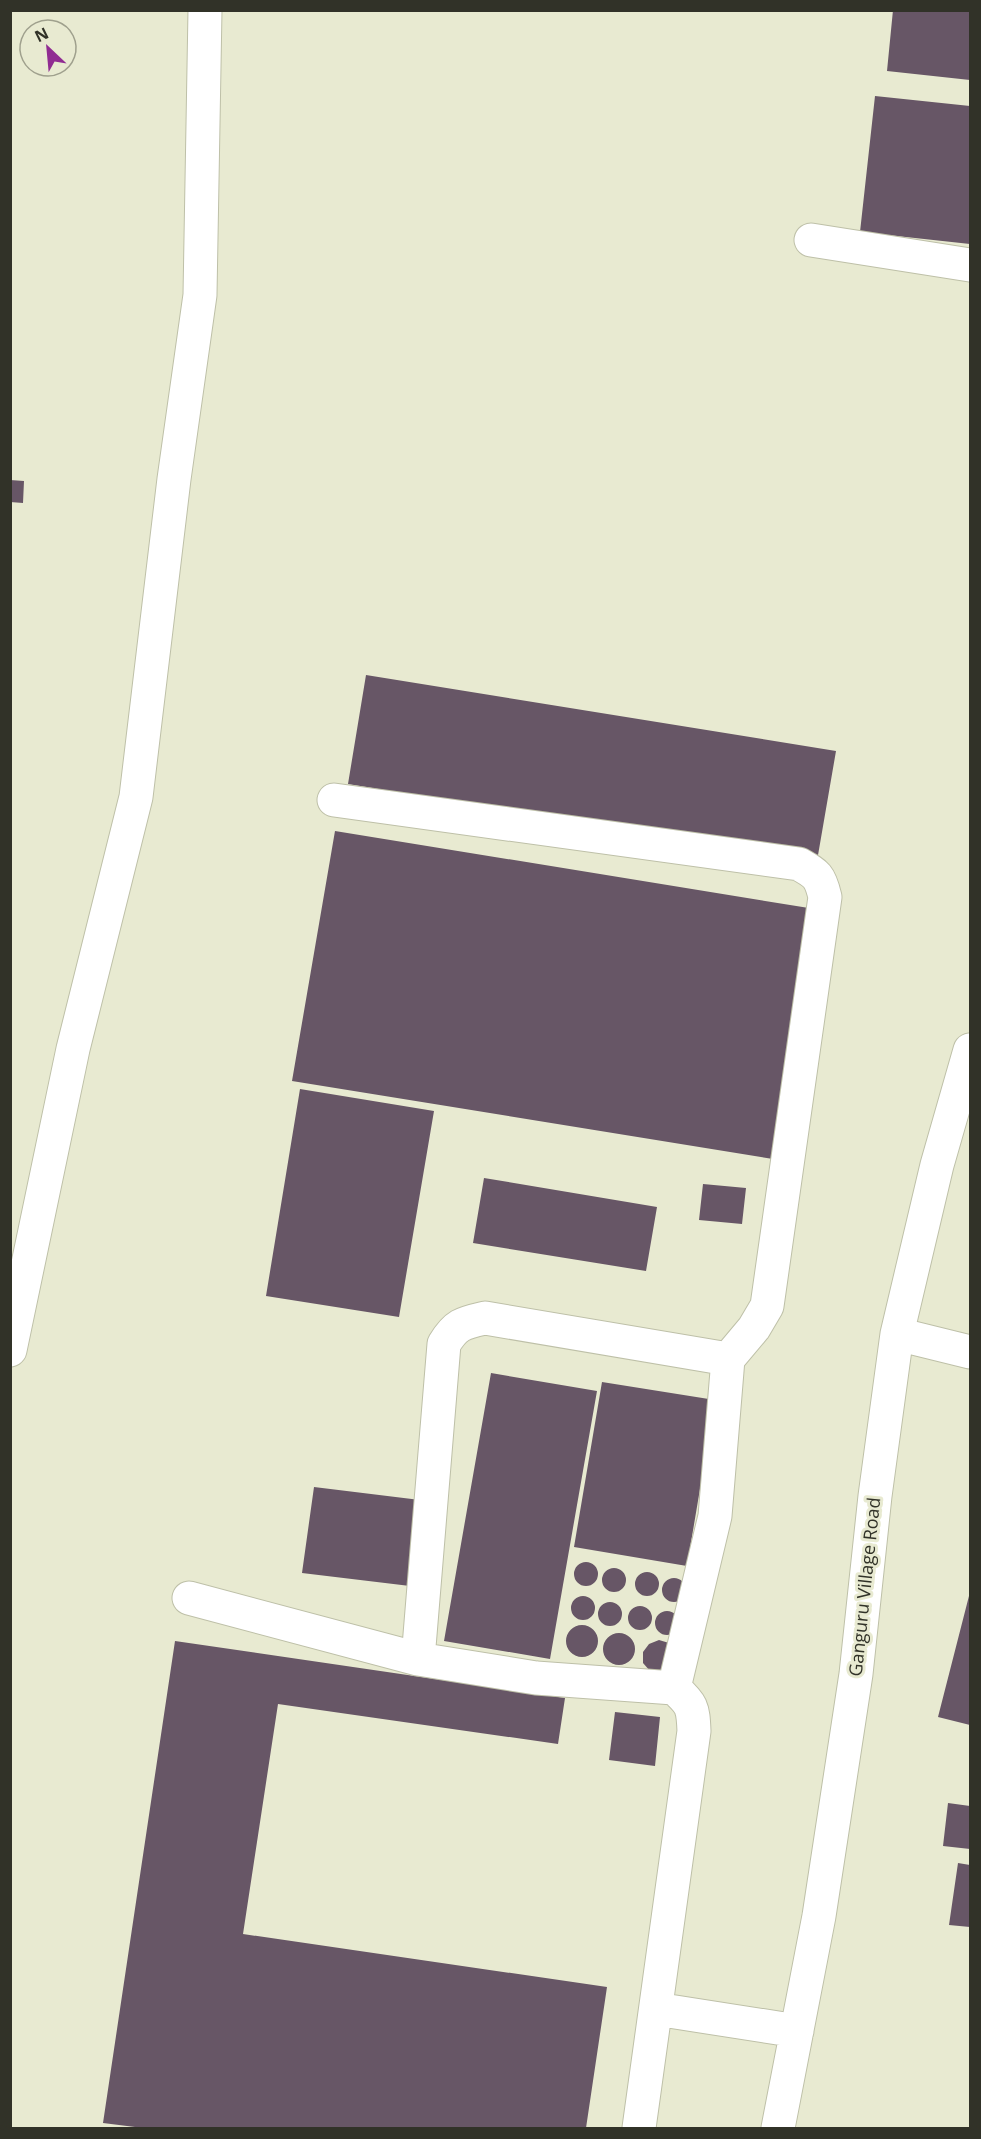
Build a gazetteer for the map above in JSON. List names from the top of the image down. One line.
{"streets":{"street":["Ganguru Village Road"]},"north":"top left"}
